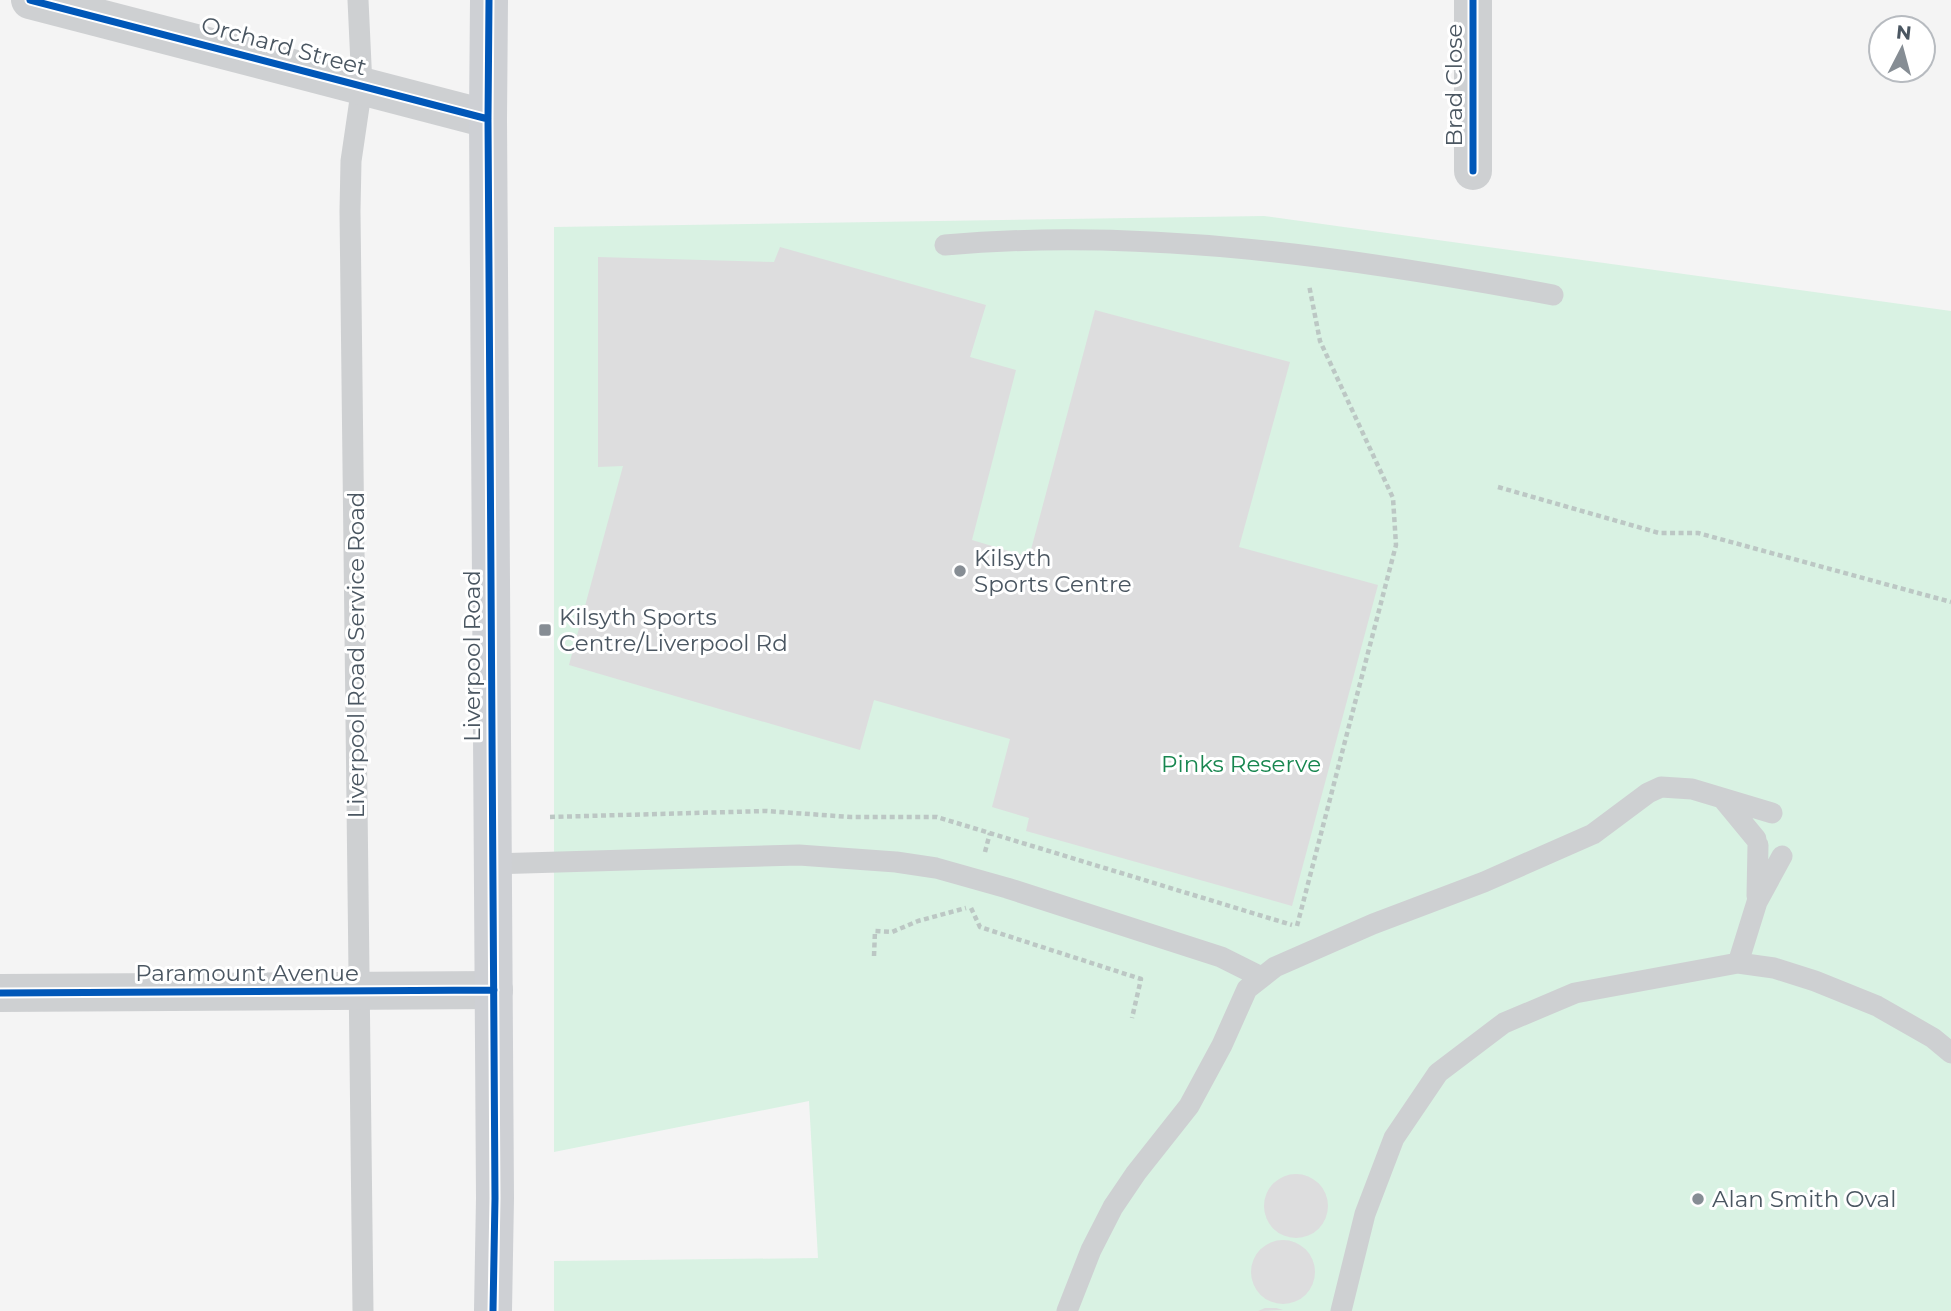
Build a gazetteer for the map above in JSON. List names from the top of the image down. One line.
{"streets":{"main road":["Liverpool Road"],"street":["Orchard Street","Brad Close","Paramount Avenue"],"lane":["Liverpool Road Service Road"]},"crossings":[["Orchard Street","Liverpool Road Service Road"],["Orchard Street","Liverpool Road"],["Liverpool Road Service Road","Paramount Avenue"],["Liverpool Road","Paramount Avenue"]],"parks":["Pinks Reserve"],"places":{"other":["Kilsyth Sports Centre","Alan Smith Oval"],"transit":["Kilsyth Sports Centre/Liverpool Rd"]},"north":"top"}
